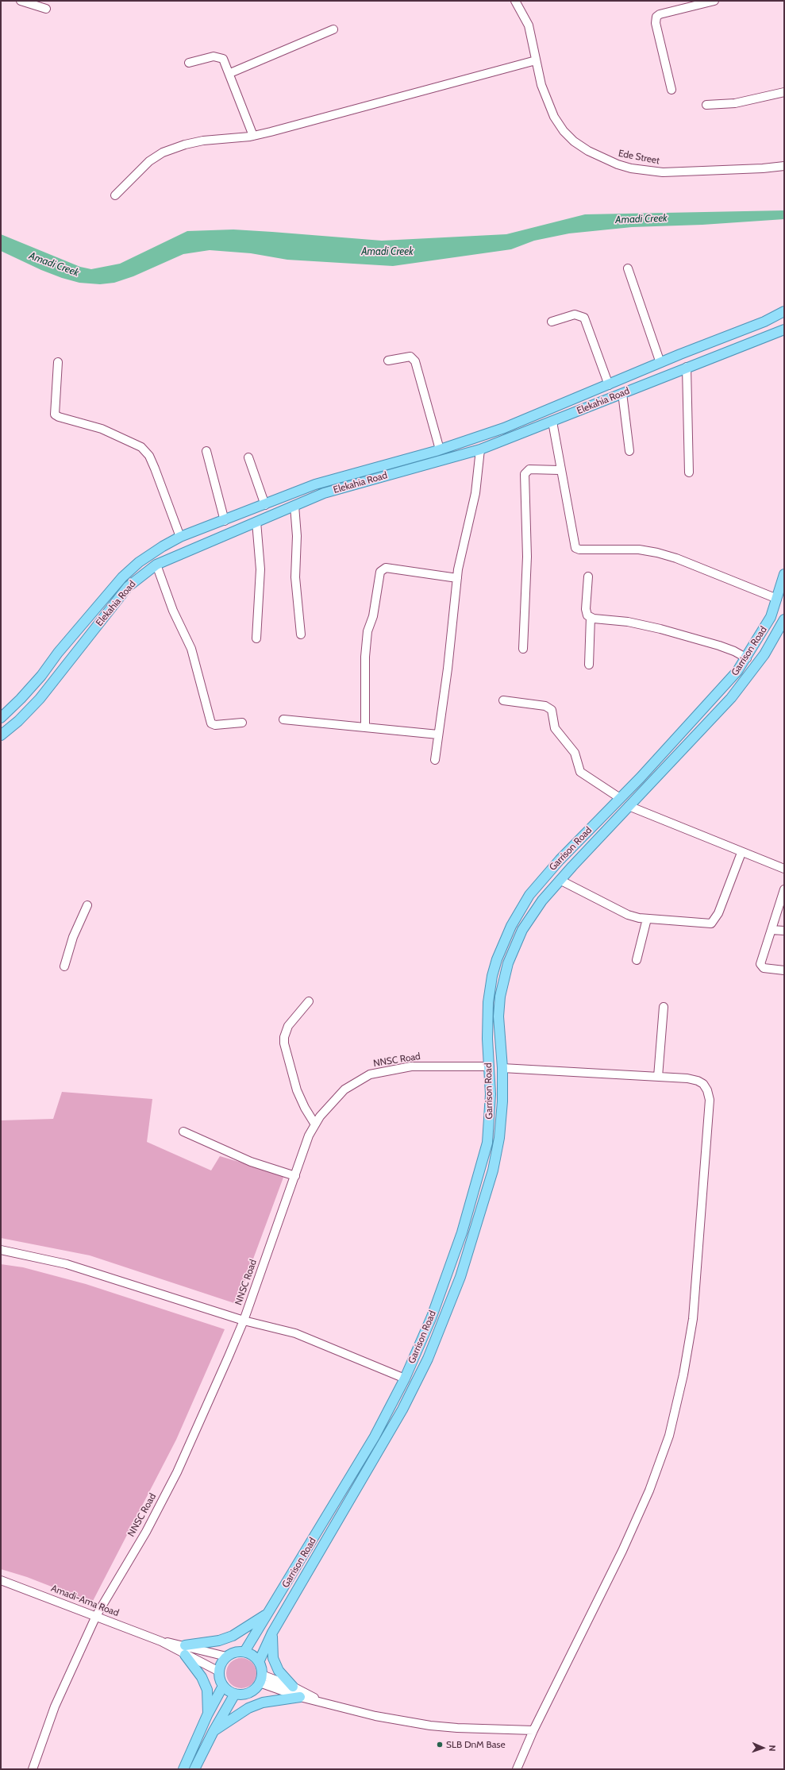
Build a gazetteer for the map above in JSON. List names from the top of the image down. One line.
{"streets":{"main road":["Elekahia Road","Garrison Road"],"street":["Ede Street","NNSC Road","Amadi-Ama Road"]},"crossings":[["Garrison Road","NNSC Road"],["Garrison Road","Amadi-Ama Road"],["NNSC Road","Amadi-Ama Road"]],"water":["Amadi Creek"],"places":["SLB DnM Base"],"north":"right"}
